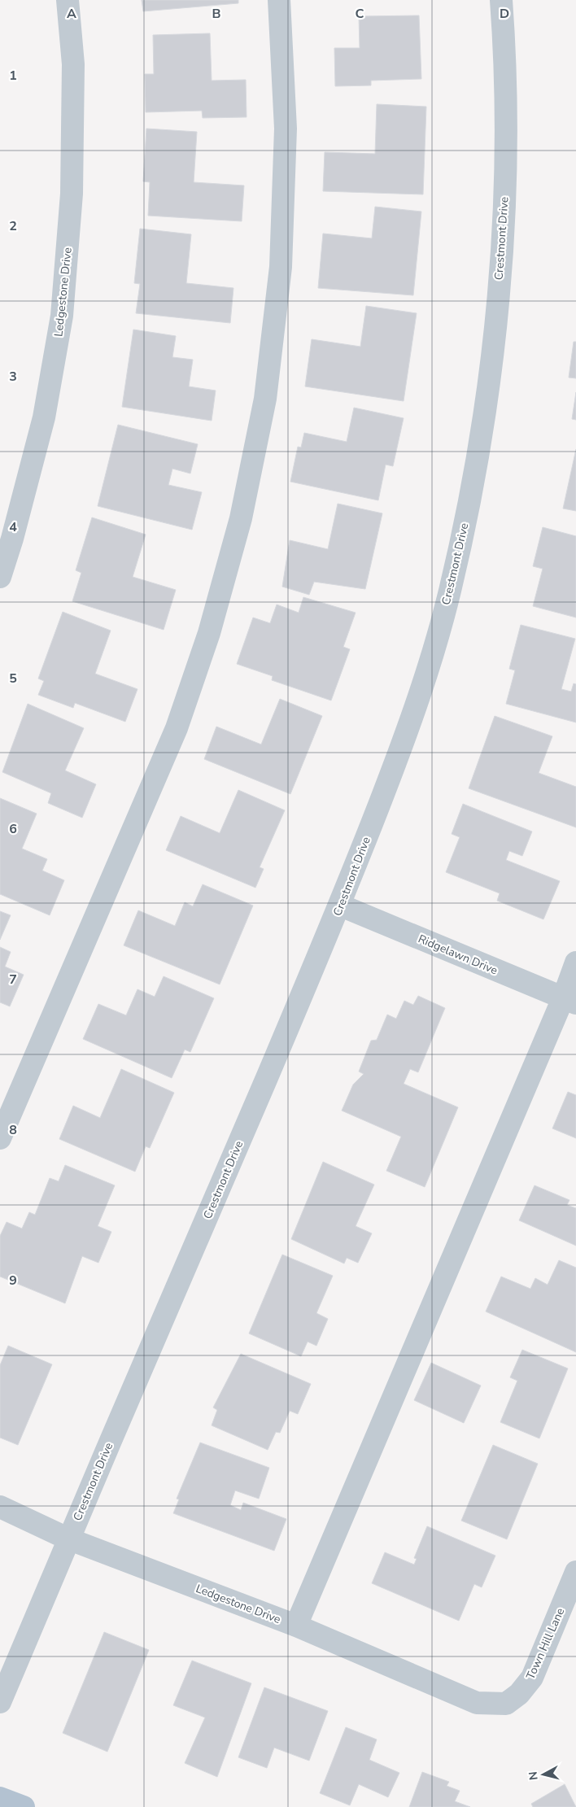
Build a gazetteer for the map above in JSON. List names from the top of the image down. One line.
{"streets":{"street":["Crestmont Drive","Ledgestone Drive","Ridgelawn Drive","Town Hill Lane"]},"crossings":[["Crestmont Drive","Ledgestone Drive"],["Crestmont Drive","Ridgelawn Drive"],["Ledgestone Drive","Town Hill Lane"]],"north":"left","grid":{"columns":["A","B","C","D"],"rows":["1","2","3","4","5","6","7","8","9"]}}
